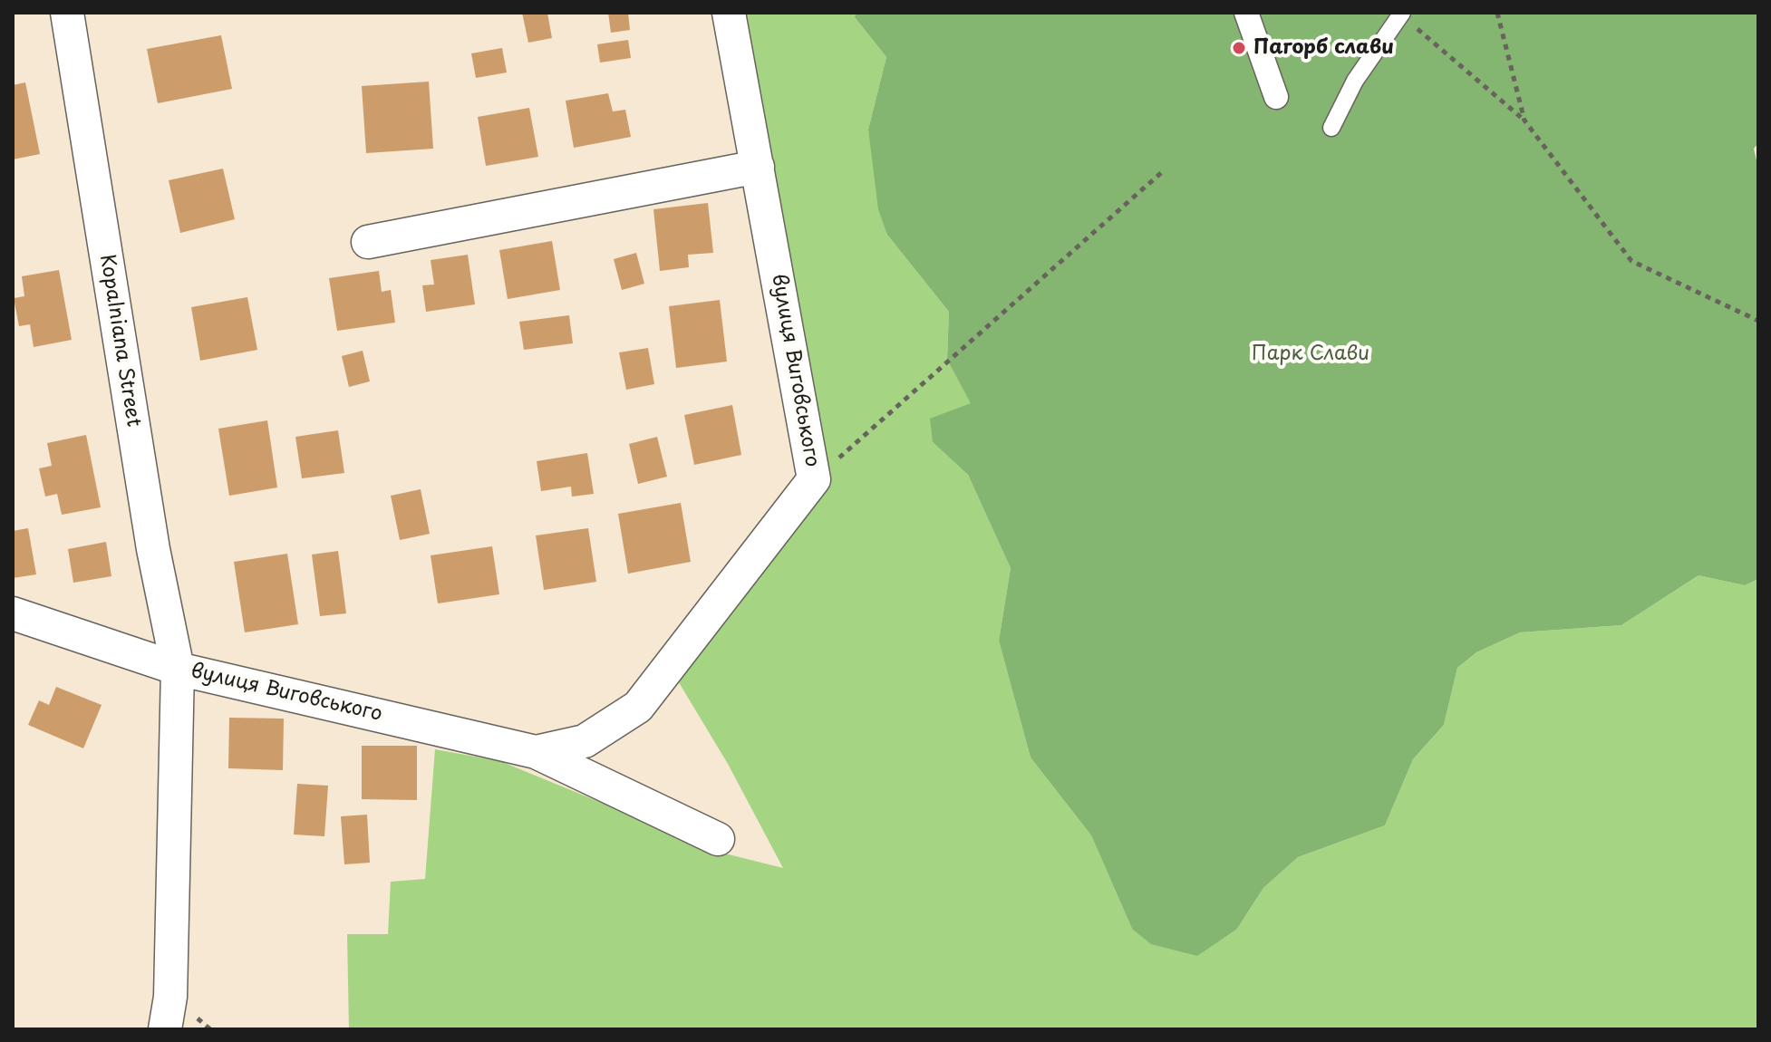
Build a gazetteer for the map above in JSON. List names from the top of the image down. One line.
{"streets":{"street":["Kopalniana Street","вулиця Виговського"]},"crossings":[["Kopalniana Street","вулиця Виговського"]],"parks":["Парк Слави"],"places":["Пагорб слави"]}
